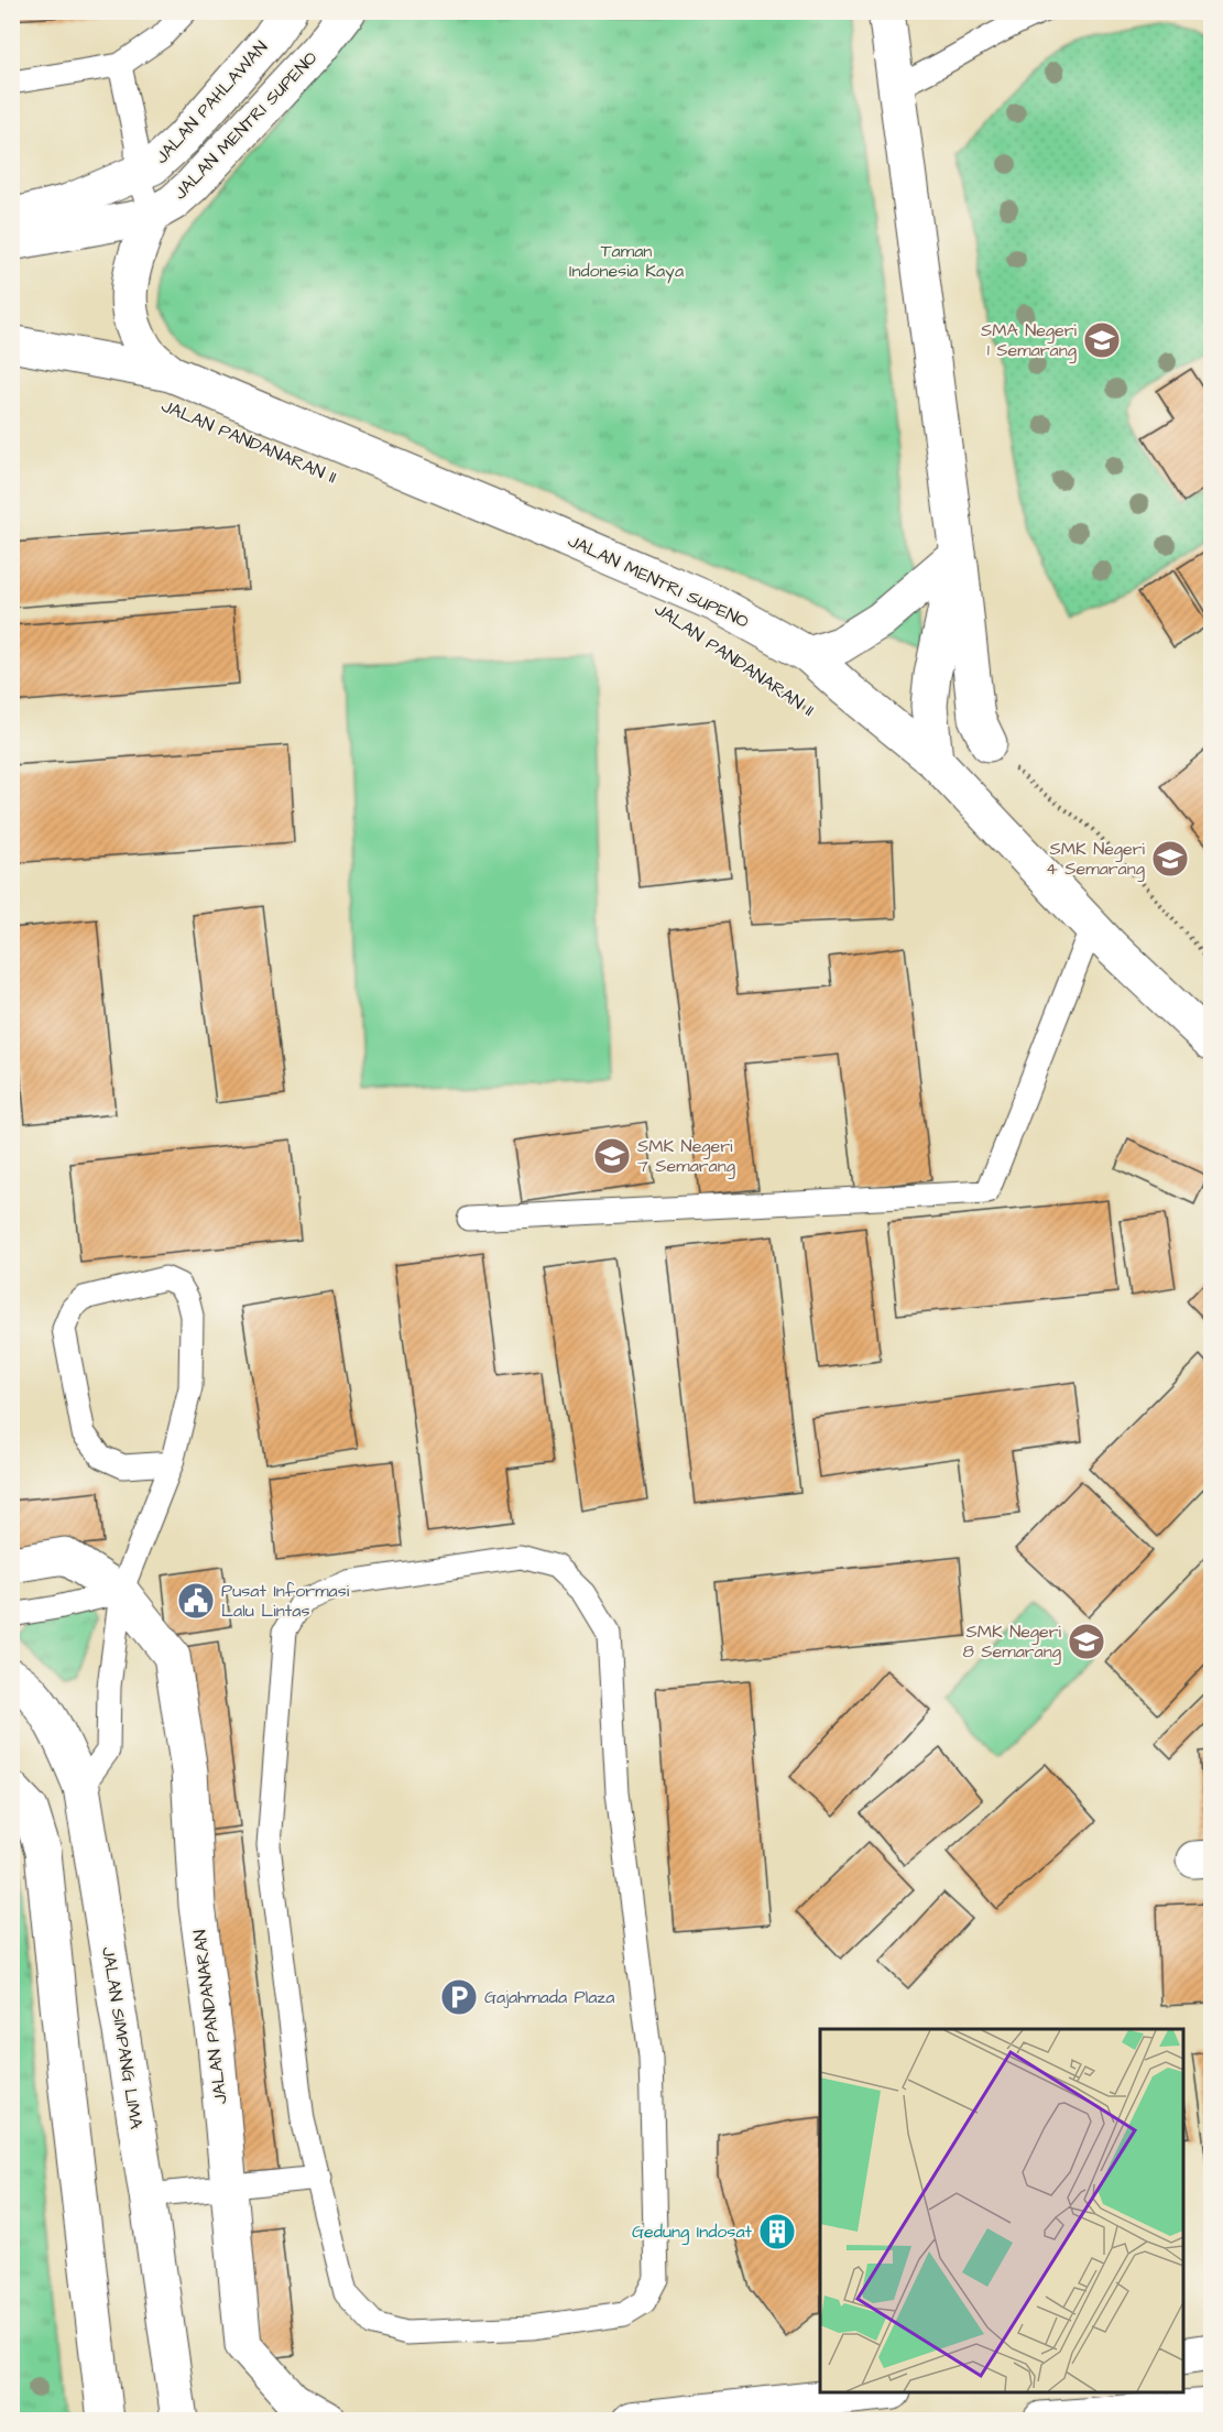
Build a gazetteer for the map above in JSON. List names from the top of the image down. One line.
{"streets":{"main road":["JALAN PAHLAWAN","JALAN MENTRI SUPENO","JALAN PANDANARAN","JALAN SIMPANG LIMA"],"path":["JALAN PANDANARAN II"]},"parks":["Taman Indonesia Kaya"],"places":{"school or university":["SMA Negeri 1 Semarang","SMK Negeri 4 Semarang","SMK Negeri 7 Semarang","SMK Negeri 8 Semarang"],"public building":["Pusat Informasi Lalu Lintas"],"parking":["Gajahmada Plaza"],"building":["Gedung Indosat"]}}
